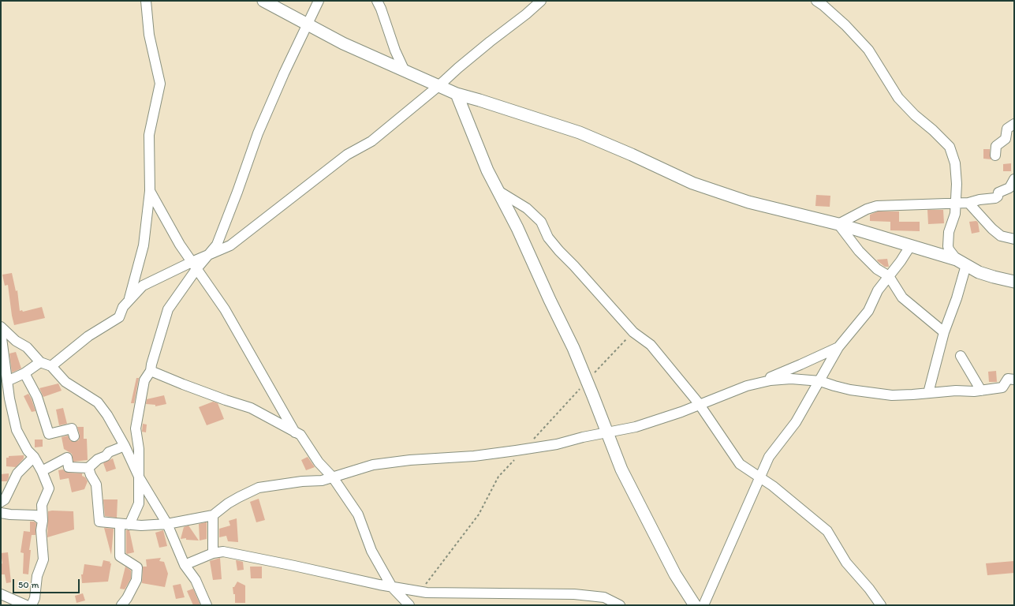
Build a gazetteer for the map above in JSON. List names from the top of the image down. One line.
{"scale_bar":"50 m"}
